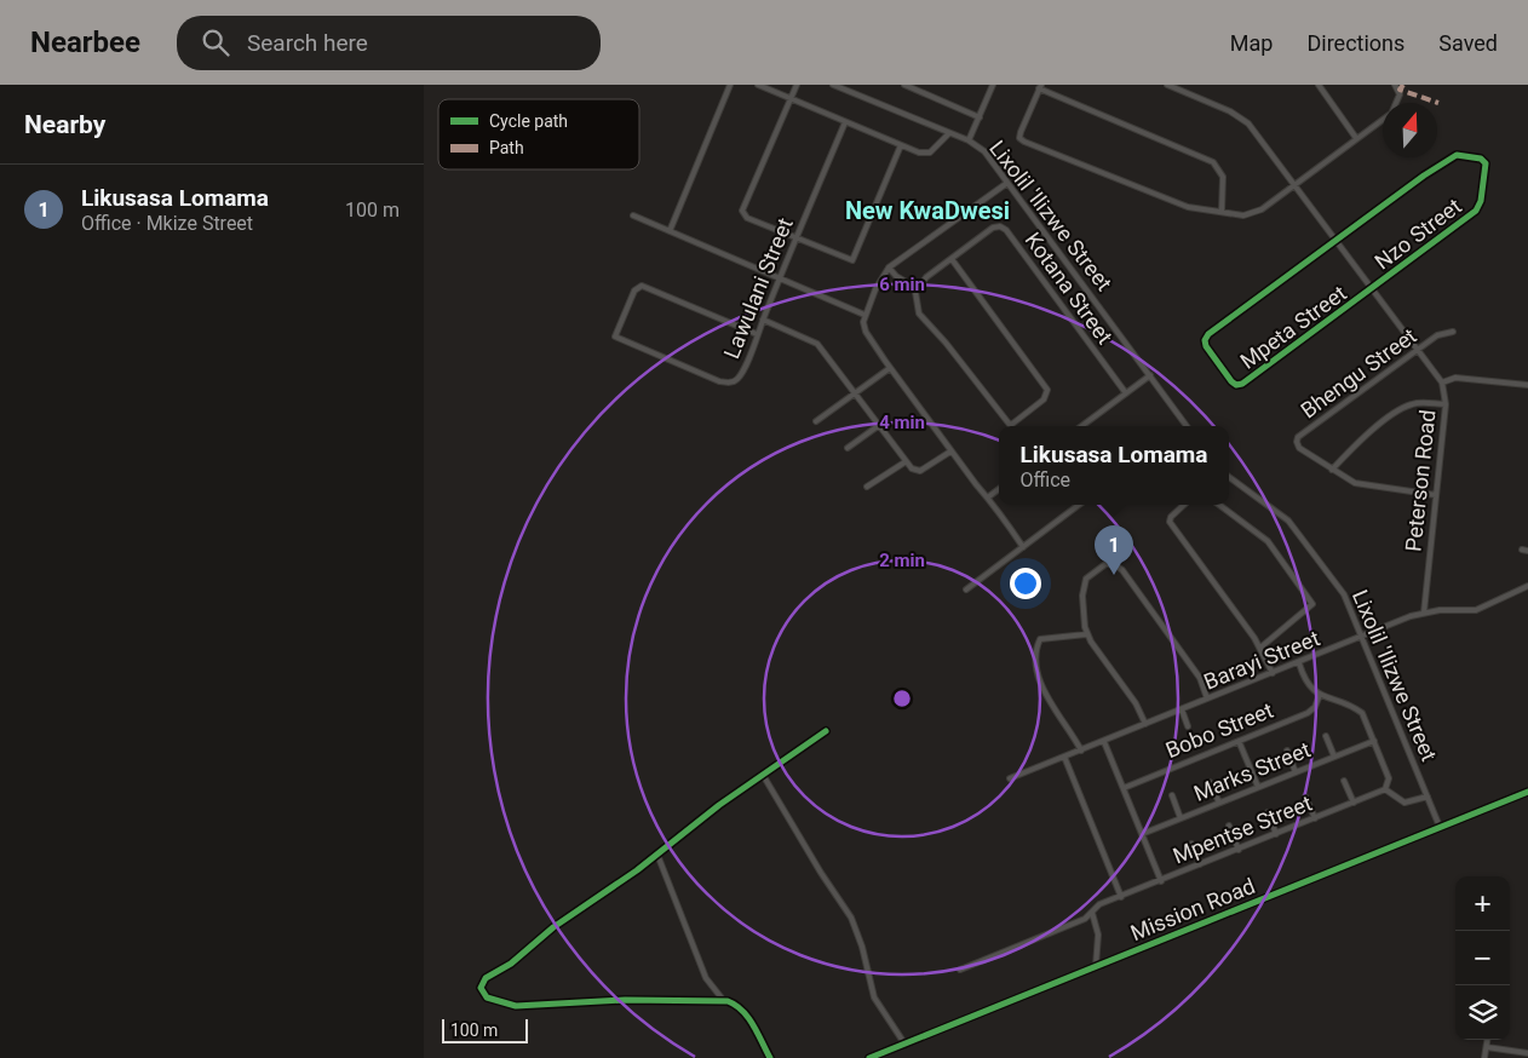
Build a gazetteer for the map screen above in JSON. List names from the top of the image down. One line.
{"streets":{"street":["Lixolil 'Ilizwe Street","Nzo Street","Lawulani Street","Kotana Street","Mpeta Street","Bhengu Street","Peterson Road","Barayi Street","Bobo Street","Marks Street","Mpentse Street","Mission Road"]},"crossings":[["Lixolil 'Ilizwe Street","Barayi Street"],["Lixolil 'Ilizwe Street","Mission Road"],["Nzo Street","Mpeta Street"],["Nzo Street","Peterson Road"],["Mpeta Street","Peterson Road"],["Bhengu Street","Peterson Road"],["Peterson Road","Barayi Street"]],"districts":["New KwaDwesi"],"legend":["Cycle path","Path"],"scale_bar":"100 m","north":"top","page":{"header":"Nearbee","search":"Search here","nav":["Map","Directions","Saved"],"heading":"Nearby","list":[{"mark":"1","name":"Likusasa Lomama","note":"Office · Mkize Street","value":"100 m"}],"popup":["Likusasa Lomama","Office"],"pins":"1","map_buttons":["+","−"],"scale":"100 m"},"rings":["6 min","4 min","2 min"]}
